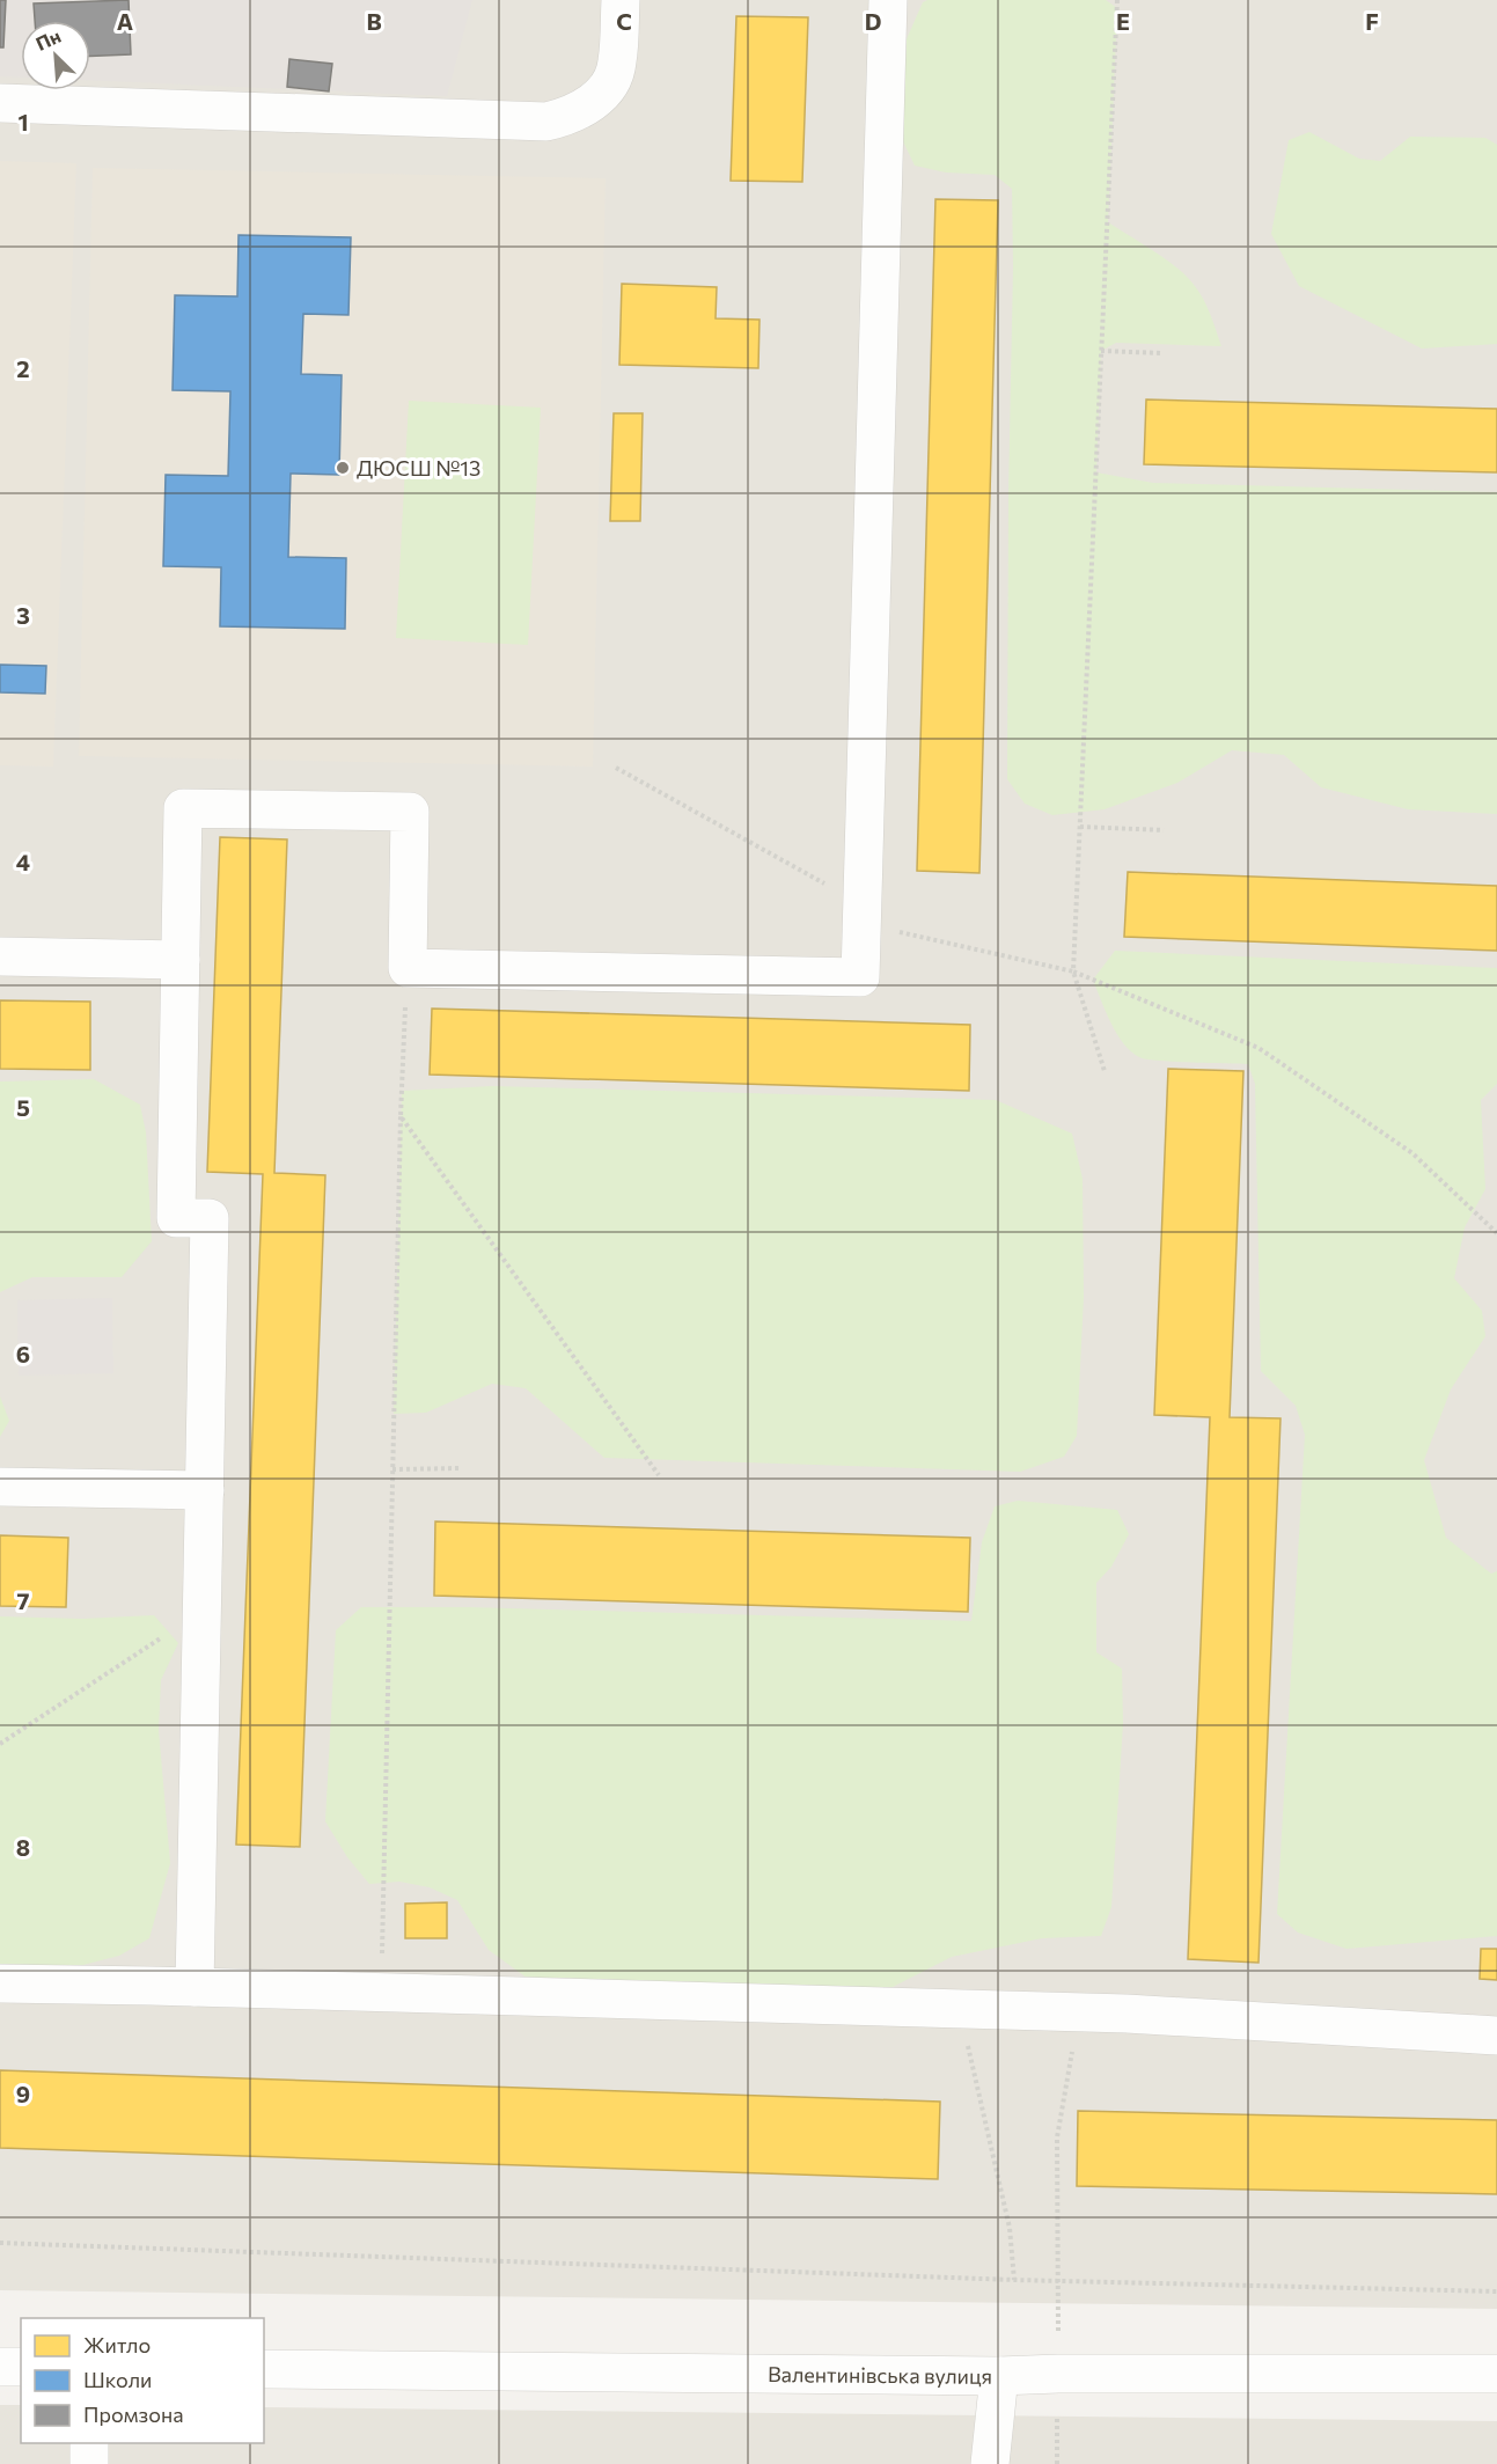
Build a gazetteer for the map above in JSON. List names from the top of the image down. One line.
{"streets":{"street":["Валентинівська вулиця"]},"places":["ДЮСШ №13"],"legend":["Житло","Школи","Промзона"],"north":"top left","grid":{"columns":["A","B","C","D","E","F"],"rows":["1","2","3","4","5","6","7","8","9"]}}
